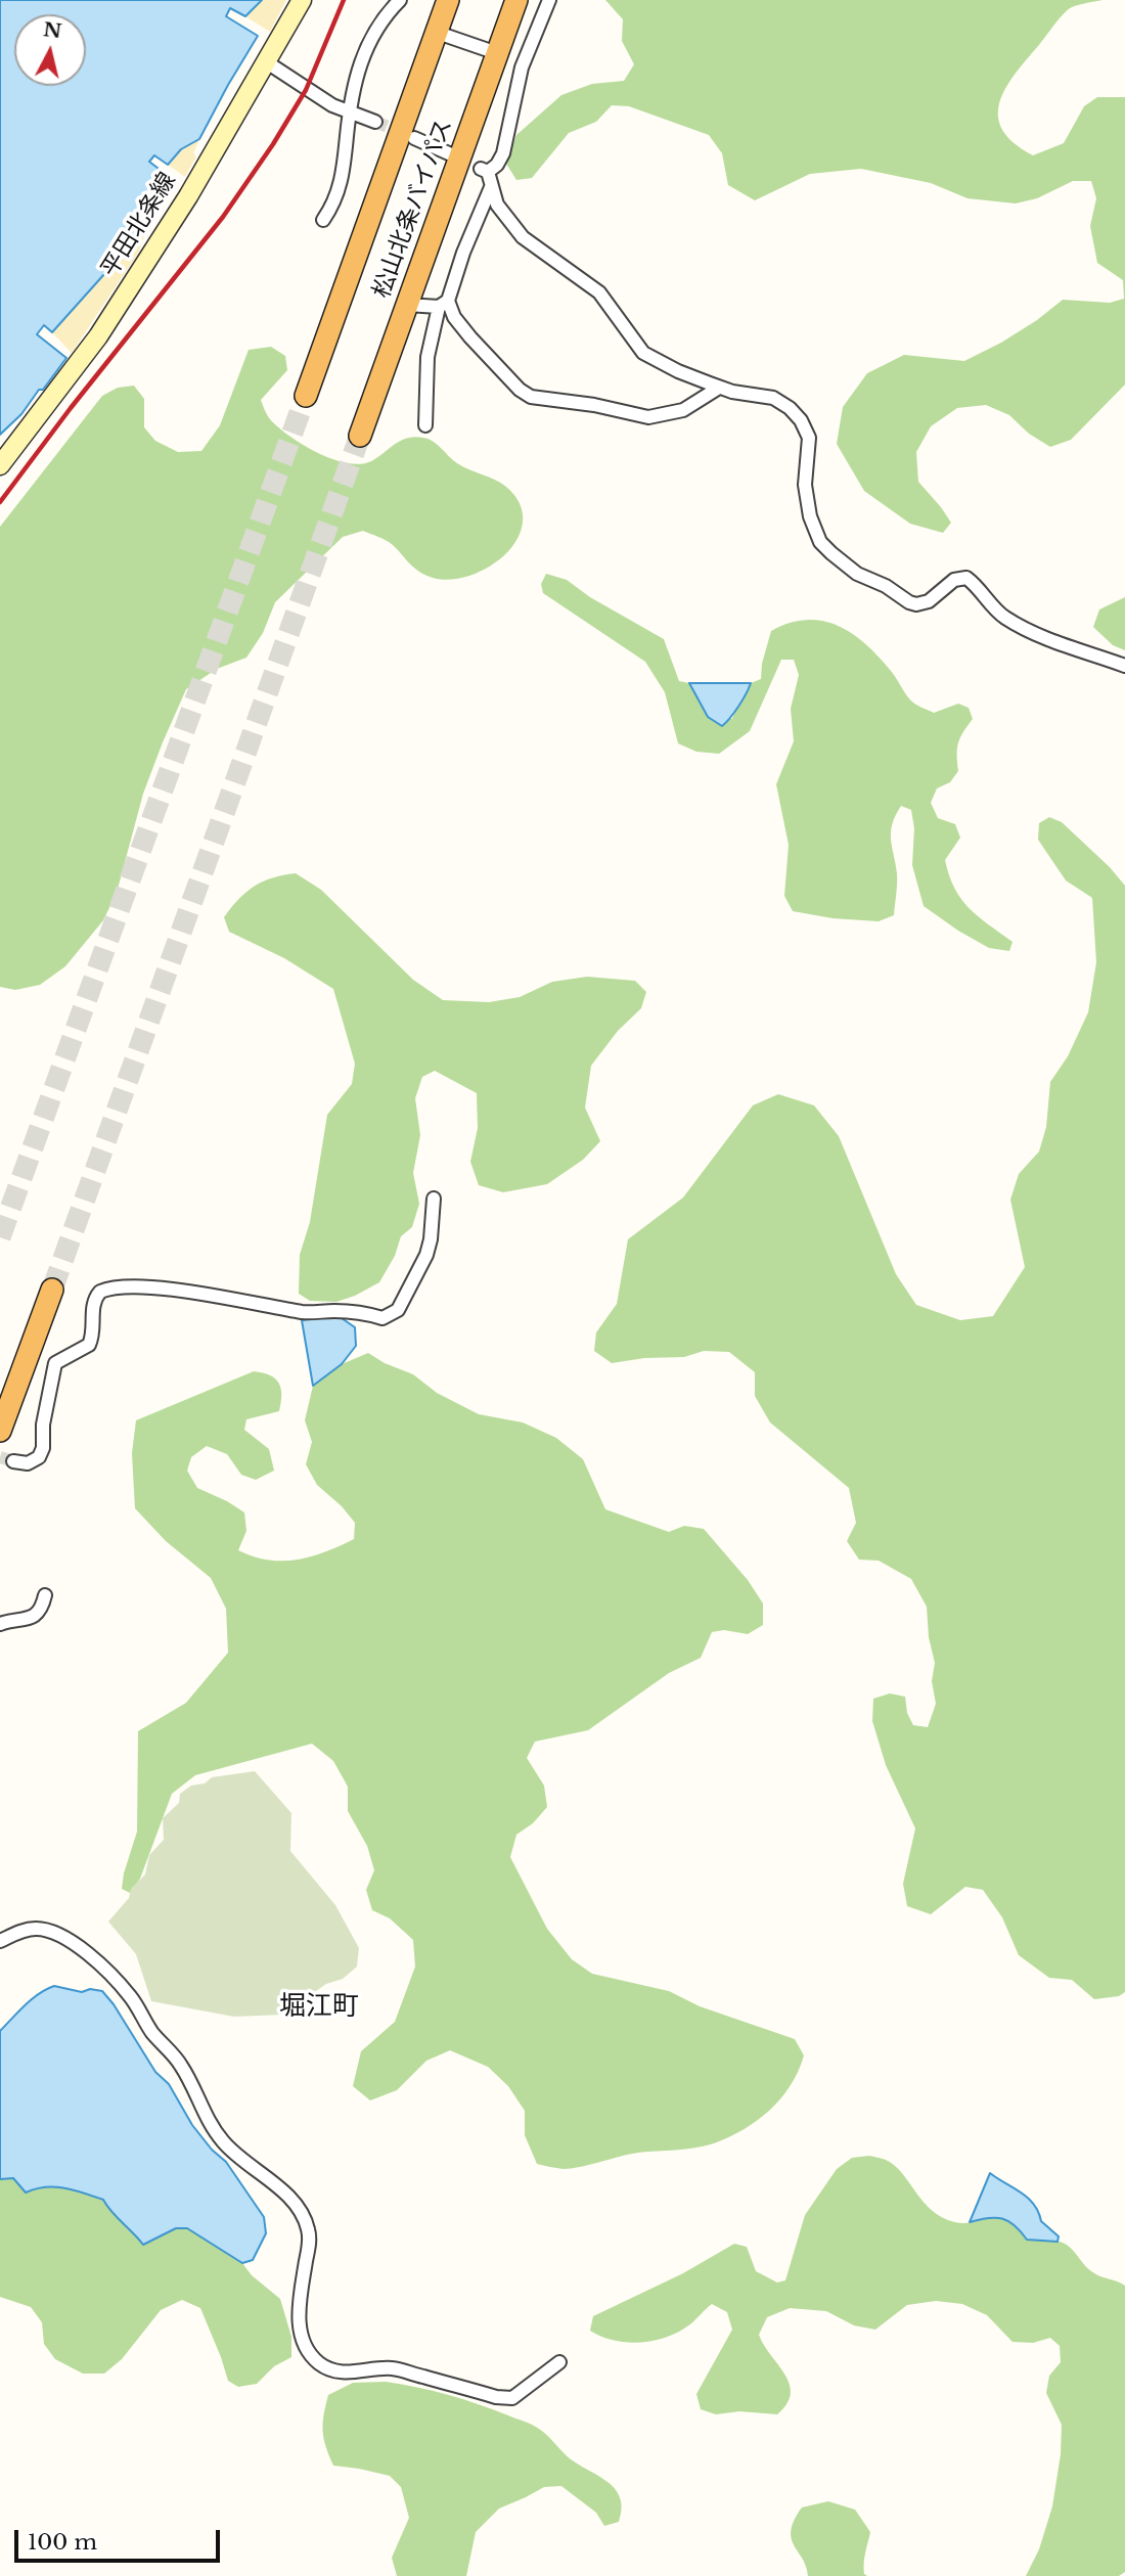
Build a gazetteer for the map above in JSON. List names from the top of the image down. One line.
{"streets":{"highway":["松山北条バイパス"],"main road":["平田北条線"]},"districts":["堀江町"],"scale_bar":"100 m","north":"top"}
